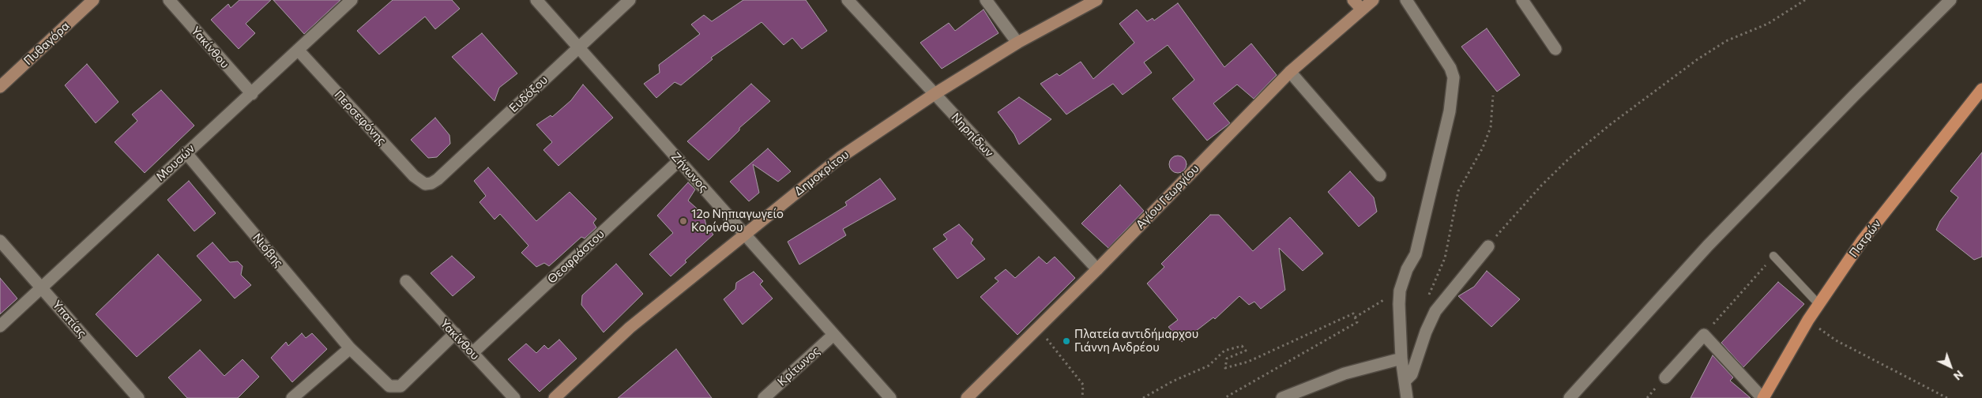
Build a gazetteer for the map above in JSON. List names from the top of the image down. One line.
{"streets":{"main road":["Πατρών"],"street":["Πυθαγόρα","Υακίνθου","Ευδόξου","Περσεφόνης","Νηρηίδων","Μουσών","Ζήνωνος","Δημοκρίτου","Αγίου Γεωργίου","Νιόβης","Θεοφράστου","Υπατίας","Κρίτωνος"]},"crossings":[["Υακίνθου","Μουσών"],["Υακίνθου","Νιόβης"],["Υακίνθου","Θεοφράστου"],["Ευδόξου","Περσεφόνης"],["Ευδόξου","Ζήνωνος"],["Περσεφόνης","Μουσών"],["Νηρηίδων","Δημοκρίτου"],["Νηρηίδων","Αγίου Γεωργίου"],["Μουσών","Νιόβης"],["Μουσών","Υπατίας"],["Ζήνωνος","Δημοκρίτου"],["Ζήνωνος","Θεοφράστου"],["Ζήνωνος","Κρίτωνος"]],"places":["12ο Νηπιαγωγείο Κορίνθου","Πλατεία αντιδήμαρχου Γιάννη Ανδρέου"],"north":"bottom right"}
